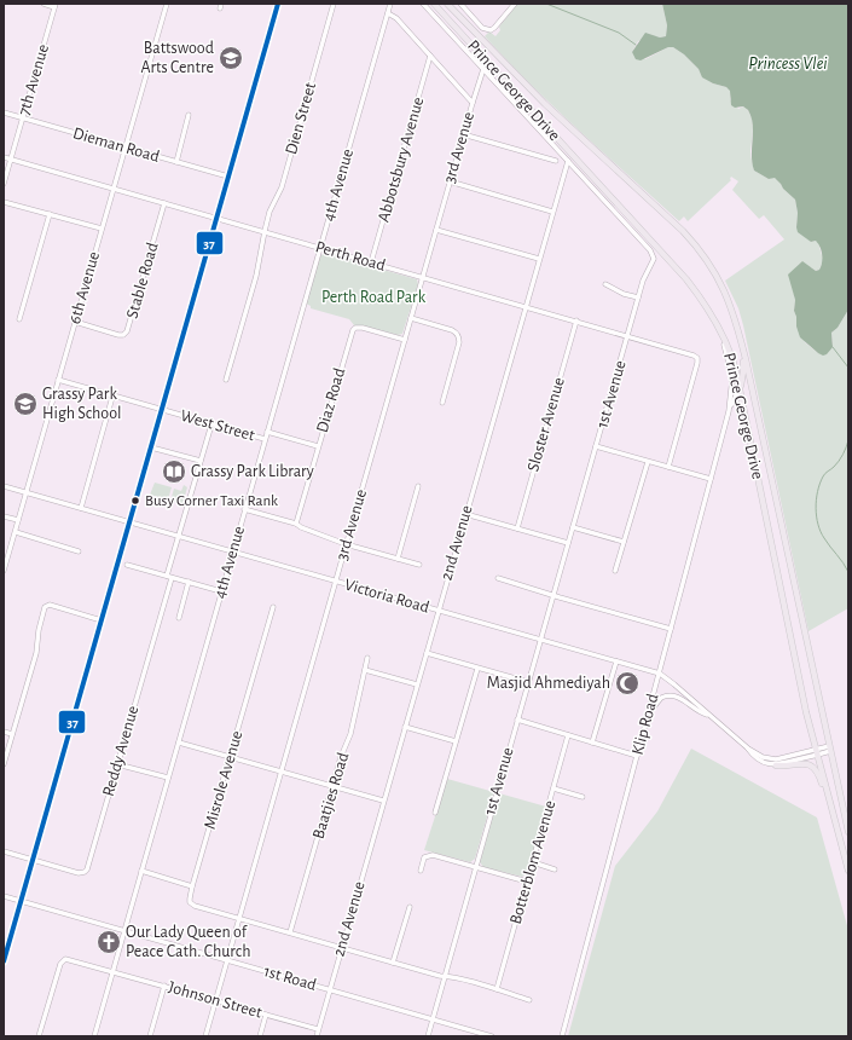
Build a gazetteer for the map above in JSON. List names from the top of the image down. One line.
{"streets":{"main road":["Prince George Drive"],"street":["7th Avenue","Dien Street","Dieman Road","3rd Avenue","Abbotsbury Avenue","4th Avenue","Perth Road","Stable Road","6th Avenue","1st Avenue","Diaz Road","Sloster Avenue","West Street","2nd Avenue","Victoria Road","Klip Road","Reddy Avenue","Misrole Avenue","Baatjies Road","Botterblom Avenue","1st Road","Johnson Street"]},"crossings":[["7th Avenue","Dieman Road"],["7th Avenue","Perth Road"],["Prince George Drive","Victoria Road"],["Prince George Drive","Klip Road"],["Dien Street","Perth Road"],["Dieman Road","6th Avenue"],["3rd Avenue","Perth Road"],["3rd Avenue","Diaz Road"],["3rd Avenue","Victoria Road"],["3rd Avenue","1st Road"],["3rd Avenue","Johnson Street"],["Abbotsbury Avenue","Perth Road"],["4th Avenue","Perth Road"],["4th Avenue","West Street"],["4th Avenue","Victoria Road"],["4th Avenue","1st Road"],["4th Avenue","Johnson Street"],["Perth Road","Stable Road"],["Perth Road","6th Avenue"],["Perth Road","1st Avenue"],["Perth Road","Sloster Avenue"],["Perth Road","2nd Avenue"],["Stable Road","6th Avenue"],["6th Avenue","West Street"],["6th Avenue","Victoria Road"],["1st Avenue","2nd Avenue"],["1st Avenue","Victoria Road"],["1st Avenue","1st Road"],["West Street","Reddy Avenue"],["2nd Avenue","Victoria Road"],["2nd Avenue","1st Road"],["2nd Avenue","Johnson Street"],["Victoria Road","Klip Road"],["Victoria Road","Reddy Avenue"]],"water":["Princess Vlei"],"parks":["Perth Road Park"],"places":{"school or university":["Battswood Arts Centre","Grassy Park High School"],"library":["Grassy Park Library"],"other":["Busy Corner Taxi Rank"],"mosque":["Masjid Ahmediyah"],"church":["Our Lady Queen of Peace Cath. Church"]},"lines":["transit line 37"]}
